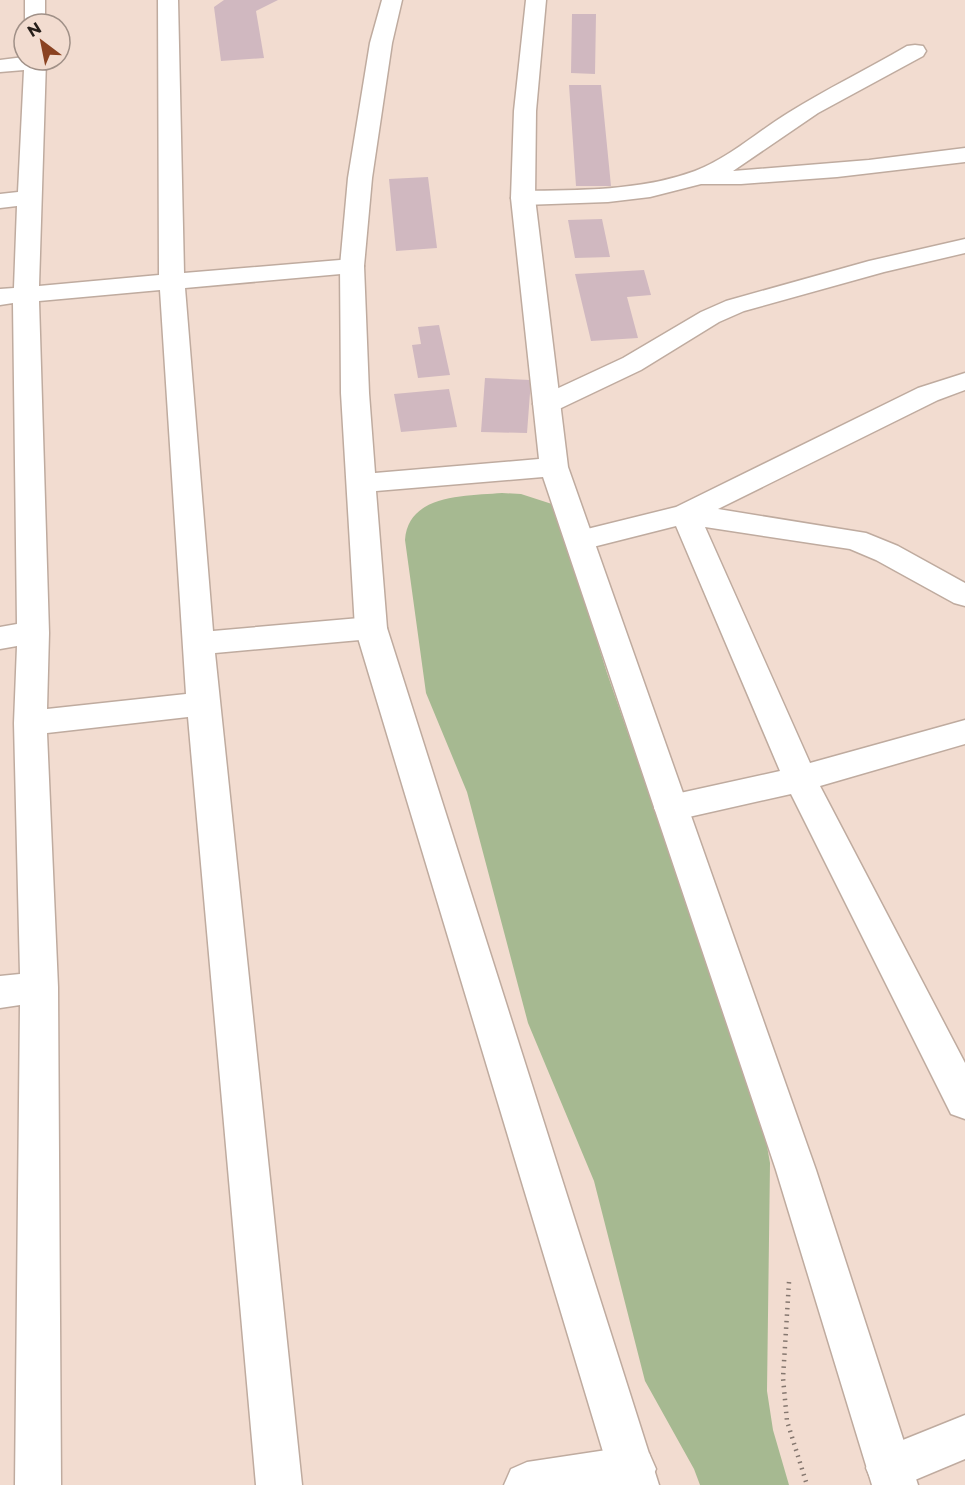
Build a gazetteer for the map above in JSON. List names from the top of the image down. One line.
{"north":"top left"}
